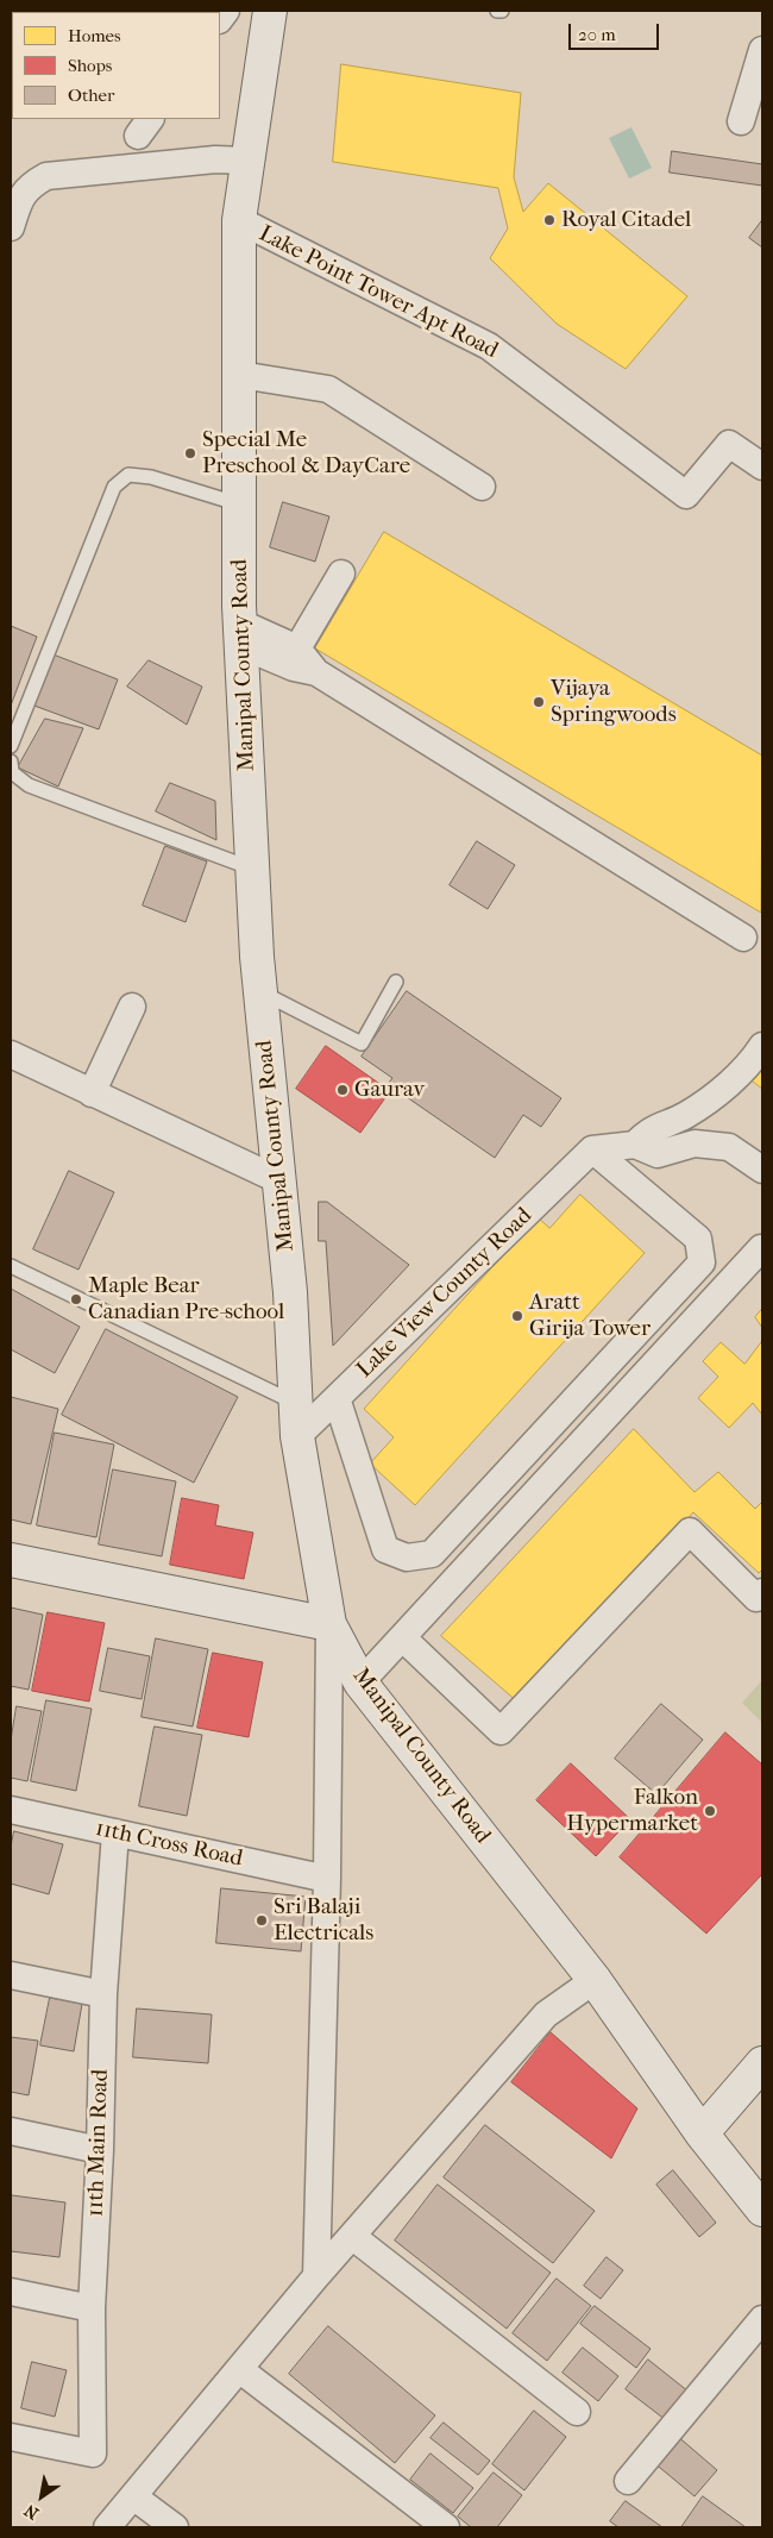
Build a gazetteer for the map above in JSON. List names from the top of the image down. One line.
{"streets":{"main road":["Manipal County Road"],"street":["Lake Point Tower Apt Road","Lake View County Road","11th Cross Road","11th Main Road"]},"crossings":[["Lake Point Tower Apt Road","Manipal County Road"],["Manipal County Road","Lake View County Road"],["11th Cross Road","11th Main Road"]],"places":["Royal Citadel","Special Me Preschool & DayCare","Vijaya Springwoods","Gaurav","Maple Bear Canadian Pre-school","Aratt Girija Tower","Falkon Hypermarket","Sri Balaji Electricals"],"legend":["Homes","Shops","Other"],"scale_bar":"20 m","north":"bottom left"}
